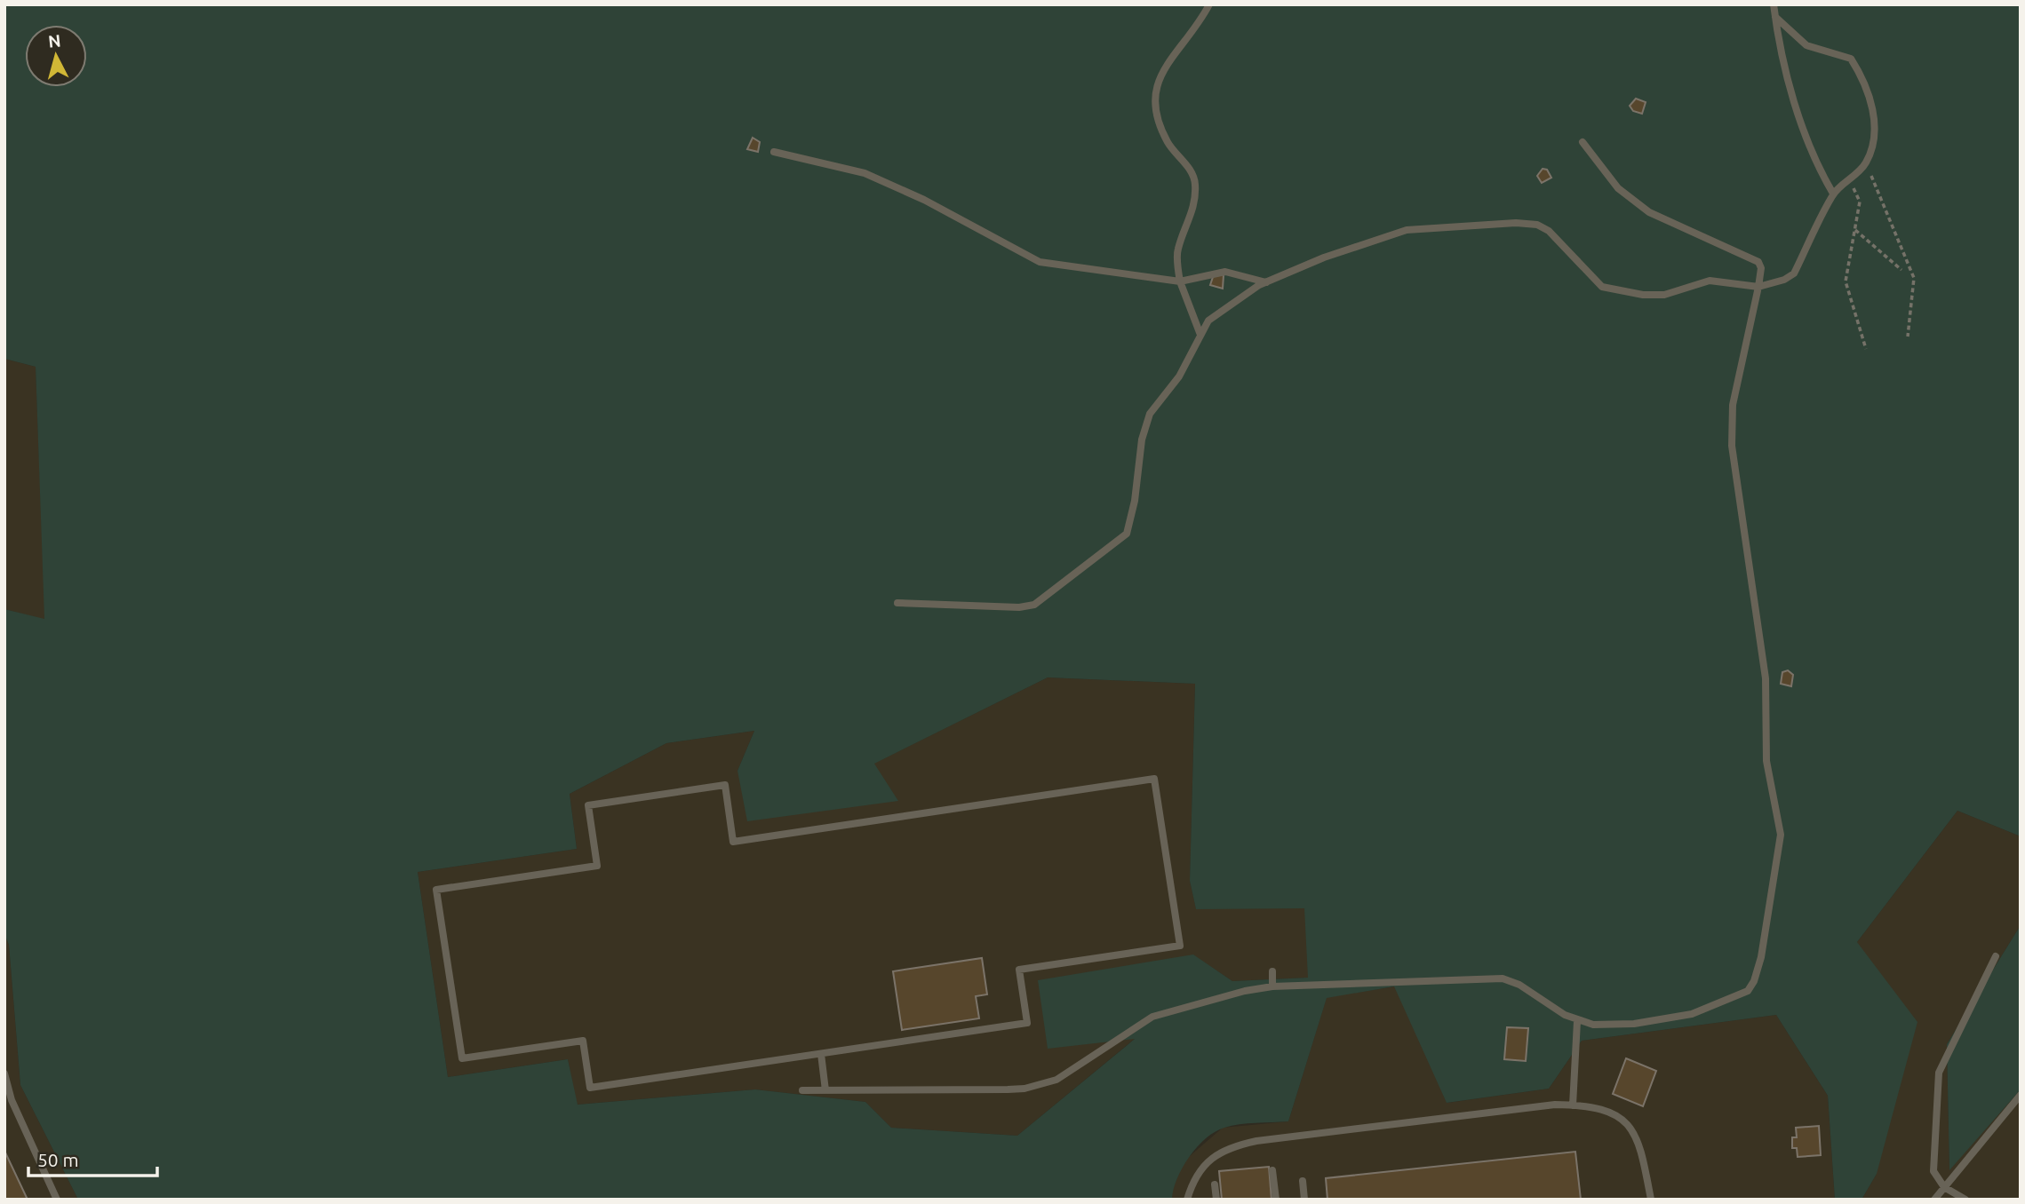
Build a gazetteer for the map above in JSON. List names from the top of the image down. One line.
{"scale_bar":"50 m","north":"top"}
